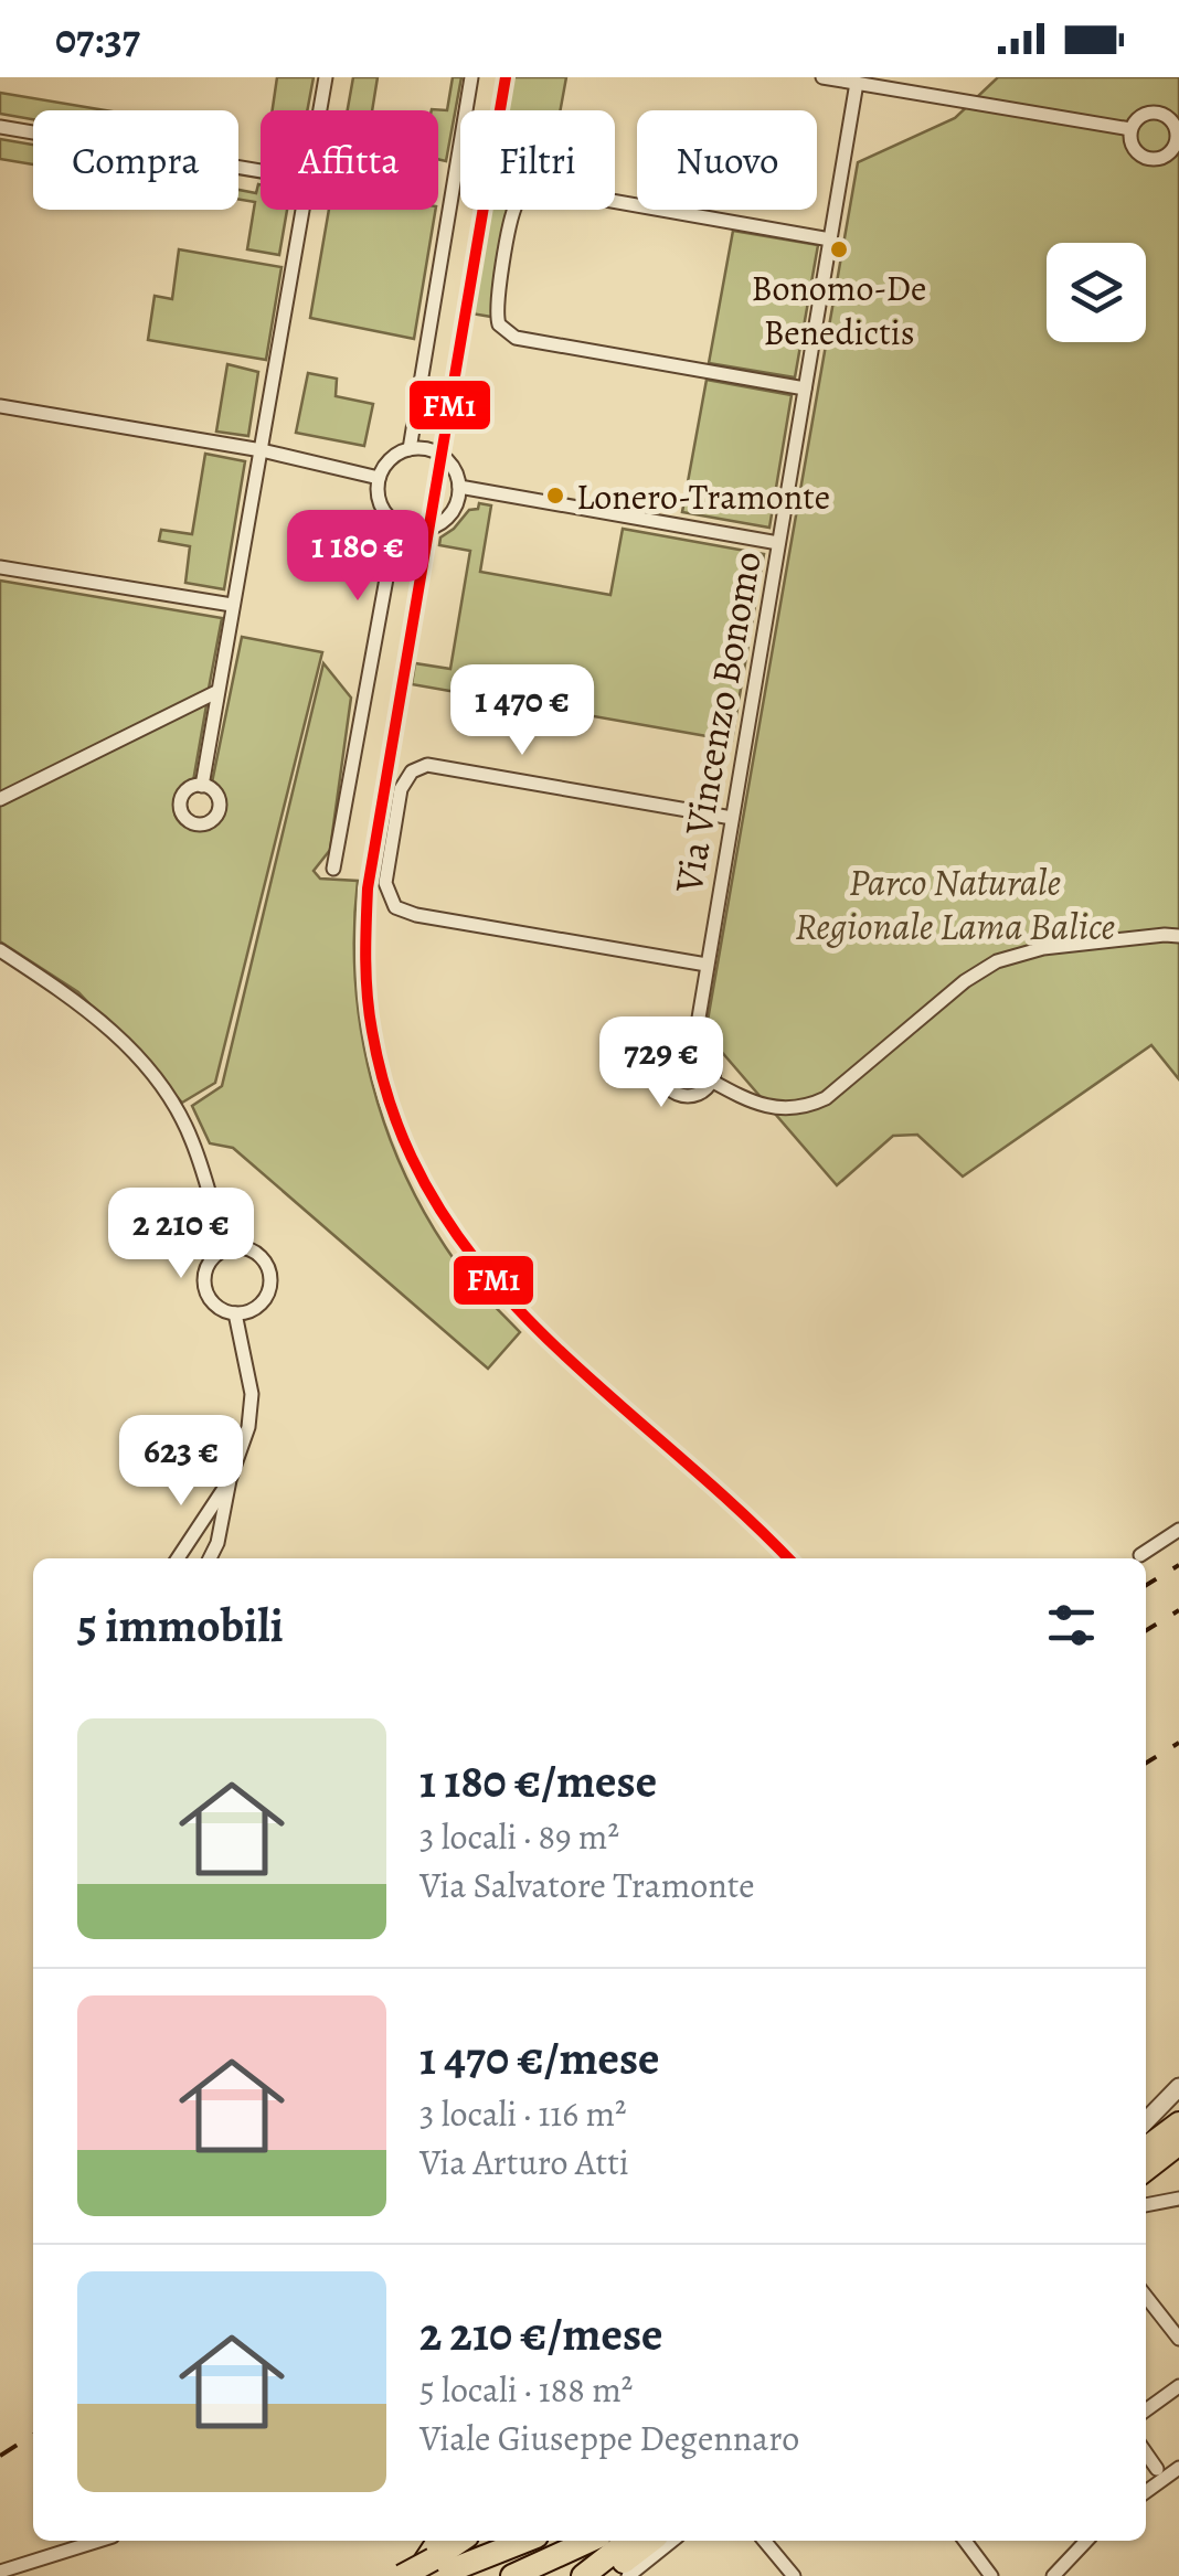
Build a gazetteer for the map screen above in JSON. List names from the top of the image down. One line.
{"streets":{"street":["Via Vincenzo Bonomo"]},"parks":["Parco Naturale Regionale Lama Balice"],"places":["Bonomo-De Benedictis","Lonero-Tramonte"],"lines":["transit line FM1"],"page":{"status":"07:37","chip":["Compra","Affitta","Filtri","Nuovo"],"price":["1 180 €","1 470 €","729 €","2 210 €","623 €"],"heading":"5 immobili","list":[{"name":"1 180 €/mese","note":"3 locali · 89 m² · Via Salvatore Tramonte"},{"name":"1 470 €/mese","note":"3 locali · 116 m² · Via Arturo Atti"},{"name":"2 210 €/mese","note":"5 locali · 188 m² · Viale Giuseppe Degennaro"}]}}
